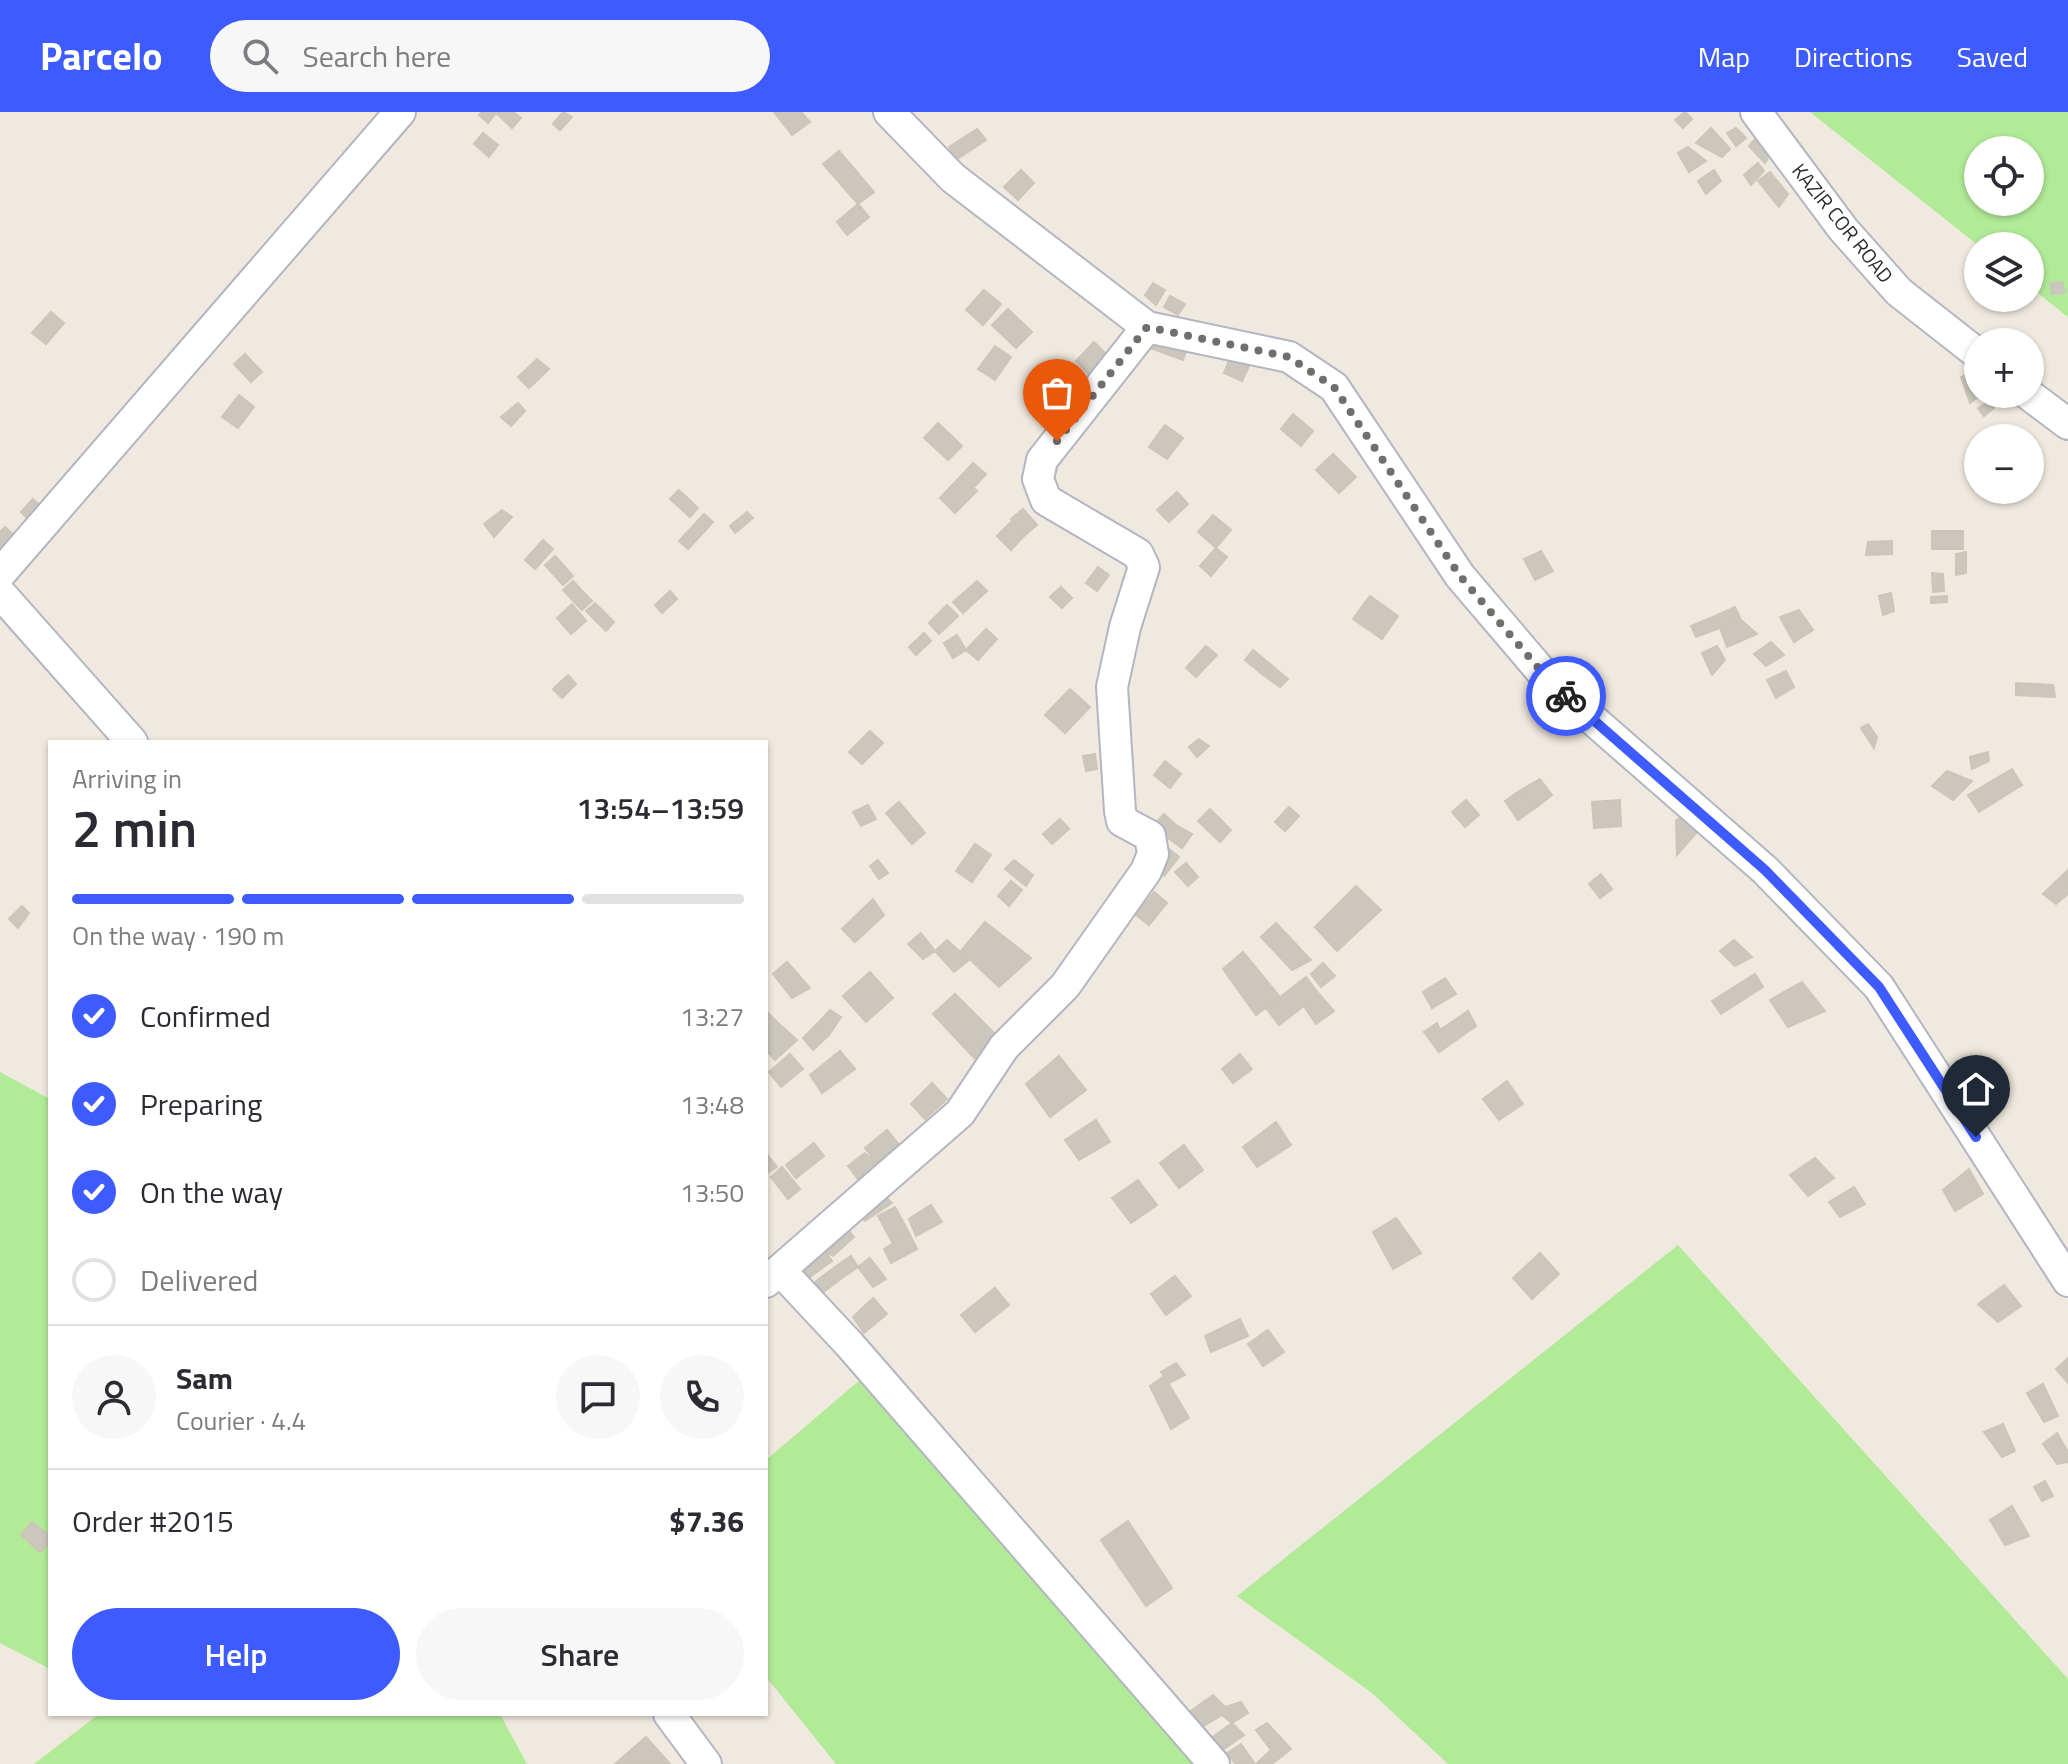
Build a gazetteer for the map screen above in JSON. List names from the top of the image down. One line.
{"streets":{"street":["KAZIR COR ROAD"]},"page":{"header":"Parcelo","search":"Search here","nav":["Map","Directions","Saved"],"map_buttons":["+","−"],"heading":["2 min","Arriving in","13:54–13:59"],"panel":["Sam","Courier · 4.4","Order #2015","$7.36"],"bar":"On the way · 190 m","list":[["Confirmed","13:27"],["Preparing","13:48"],["On the way","13:50"],"Delivered"],"buttons":["Help","Share"]}}
